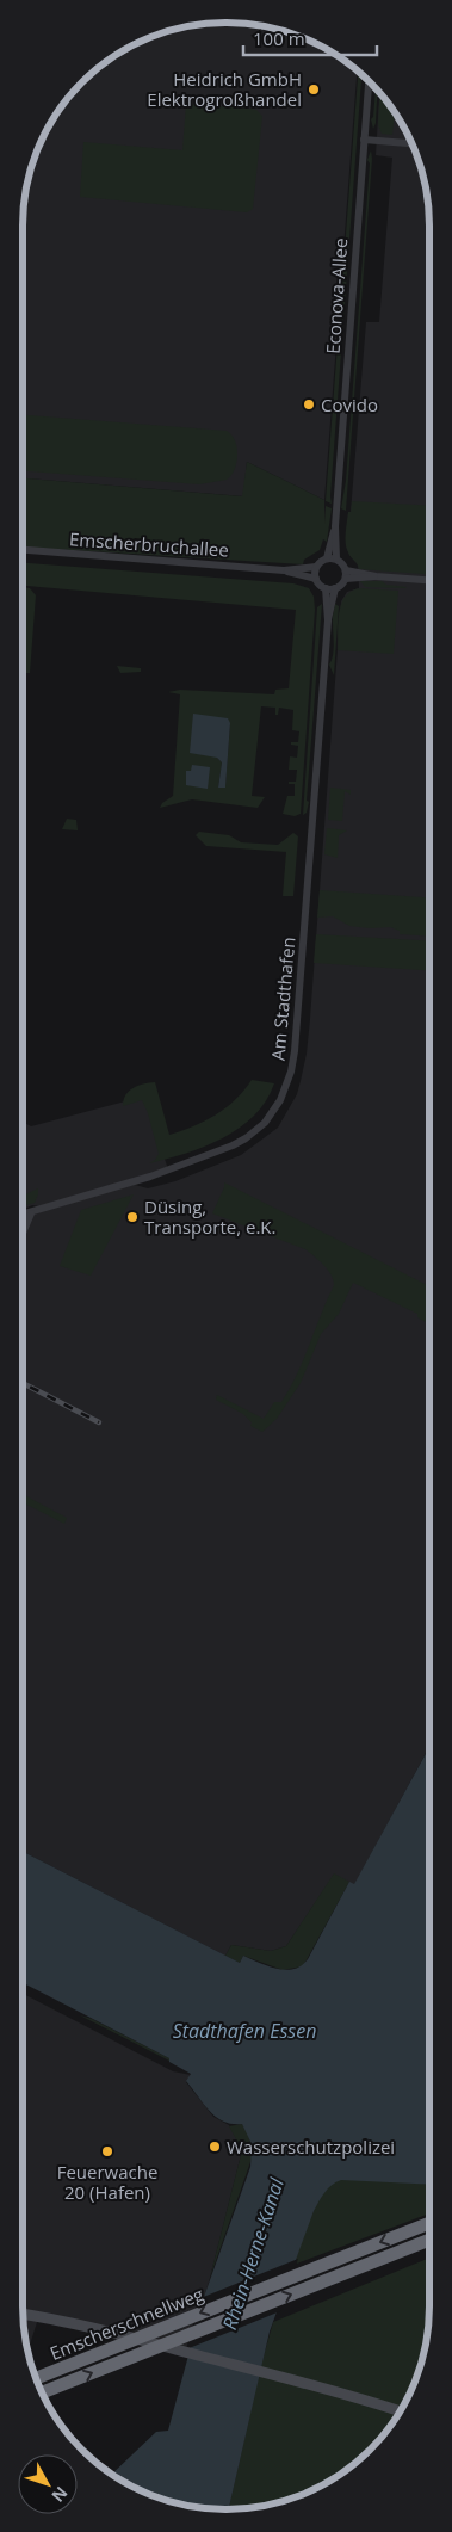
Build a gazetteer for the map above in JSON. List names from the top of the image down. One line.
{"streets":{"highway":["Emscherschnellweg"],"street":["Econova-Allee","Emscherbruchallee","Am Stadthafen"]},"crossings":[["Econova-Allee","Emscherbruchallee"],["Econova-Allee","Am Stadthafen"],["Emscherbruchallee","Am Stadthafen"]],"water":["Stadthafen Essen","Rhein-Herne-Kanal"],"places":["Heidrich GmbH Elektrogroßhandel","Covido","Düsing, Transporte, e.K.","Wasserschutzpolizei","Feuerwache 20 (Hafen)"],"scale_bar":"100 m","north":"bottom right"}
